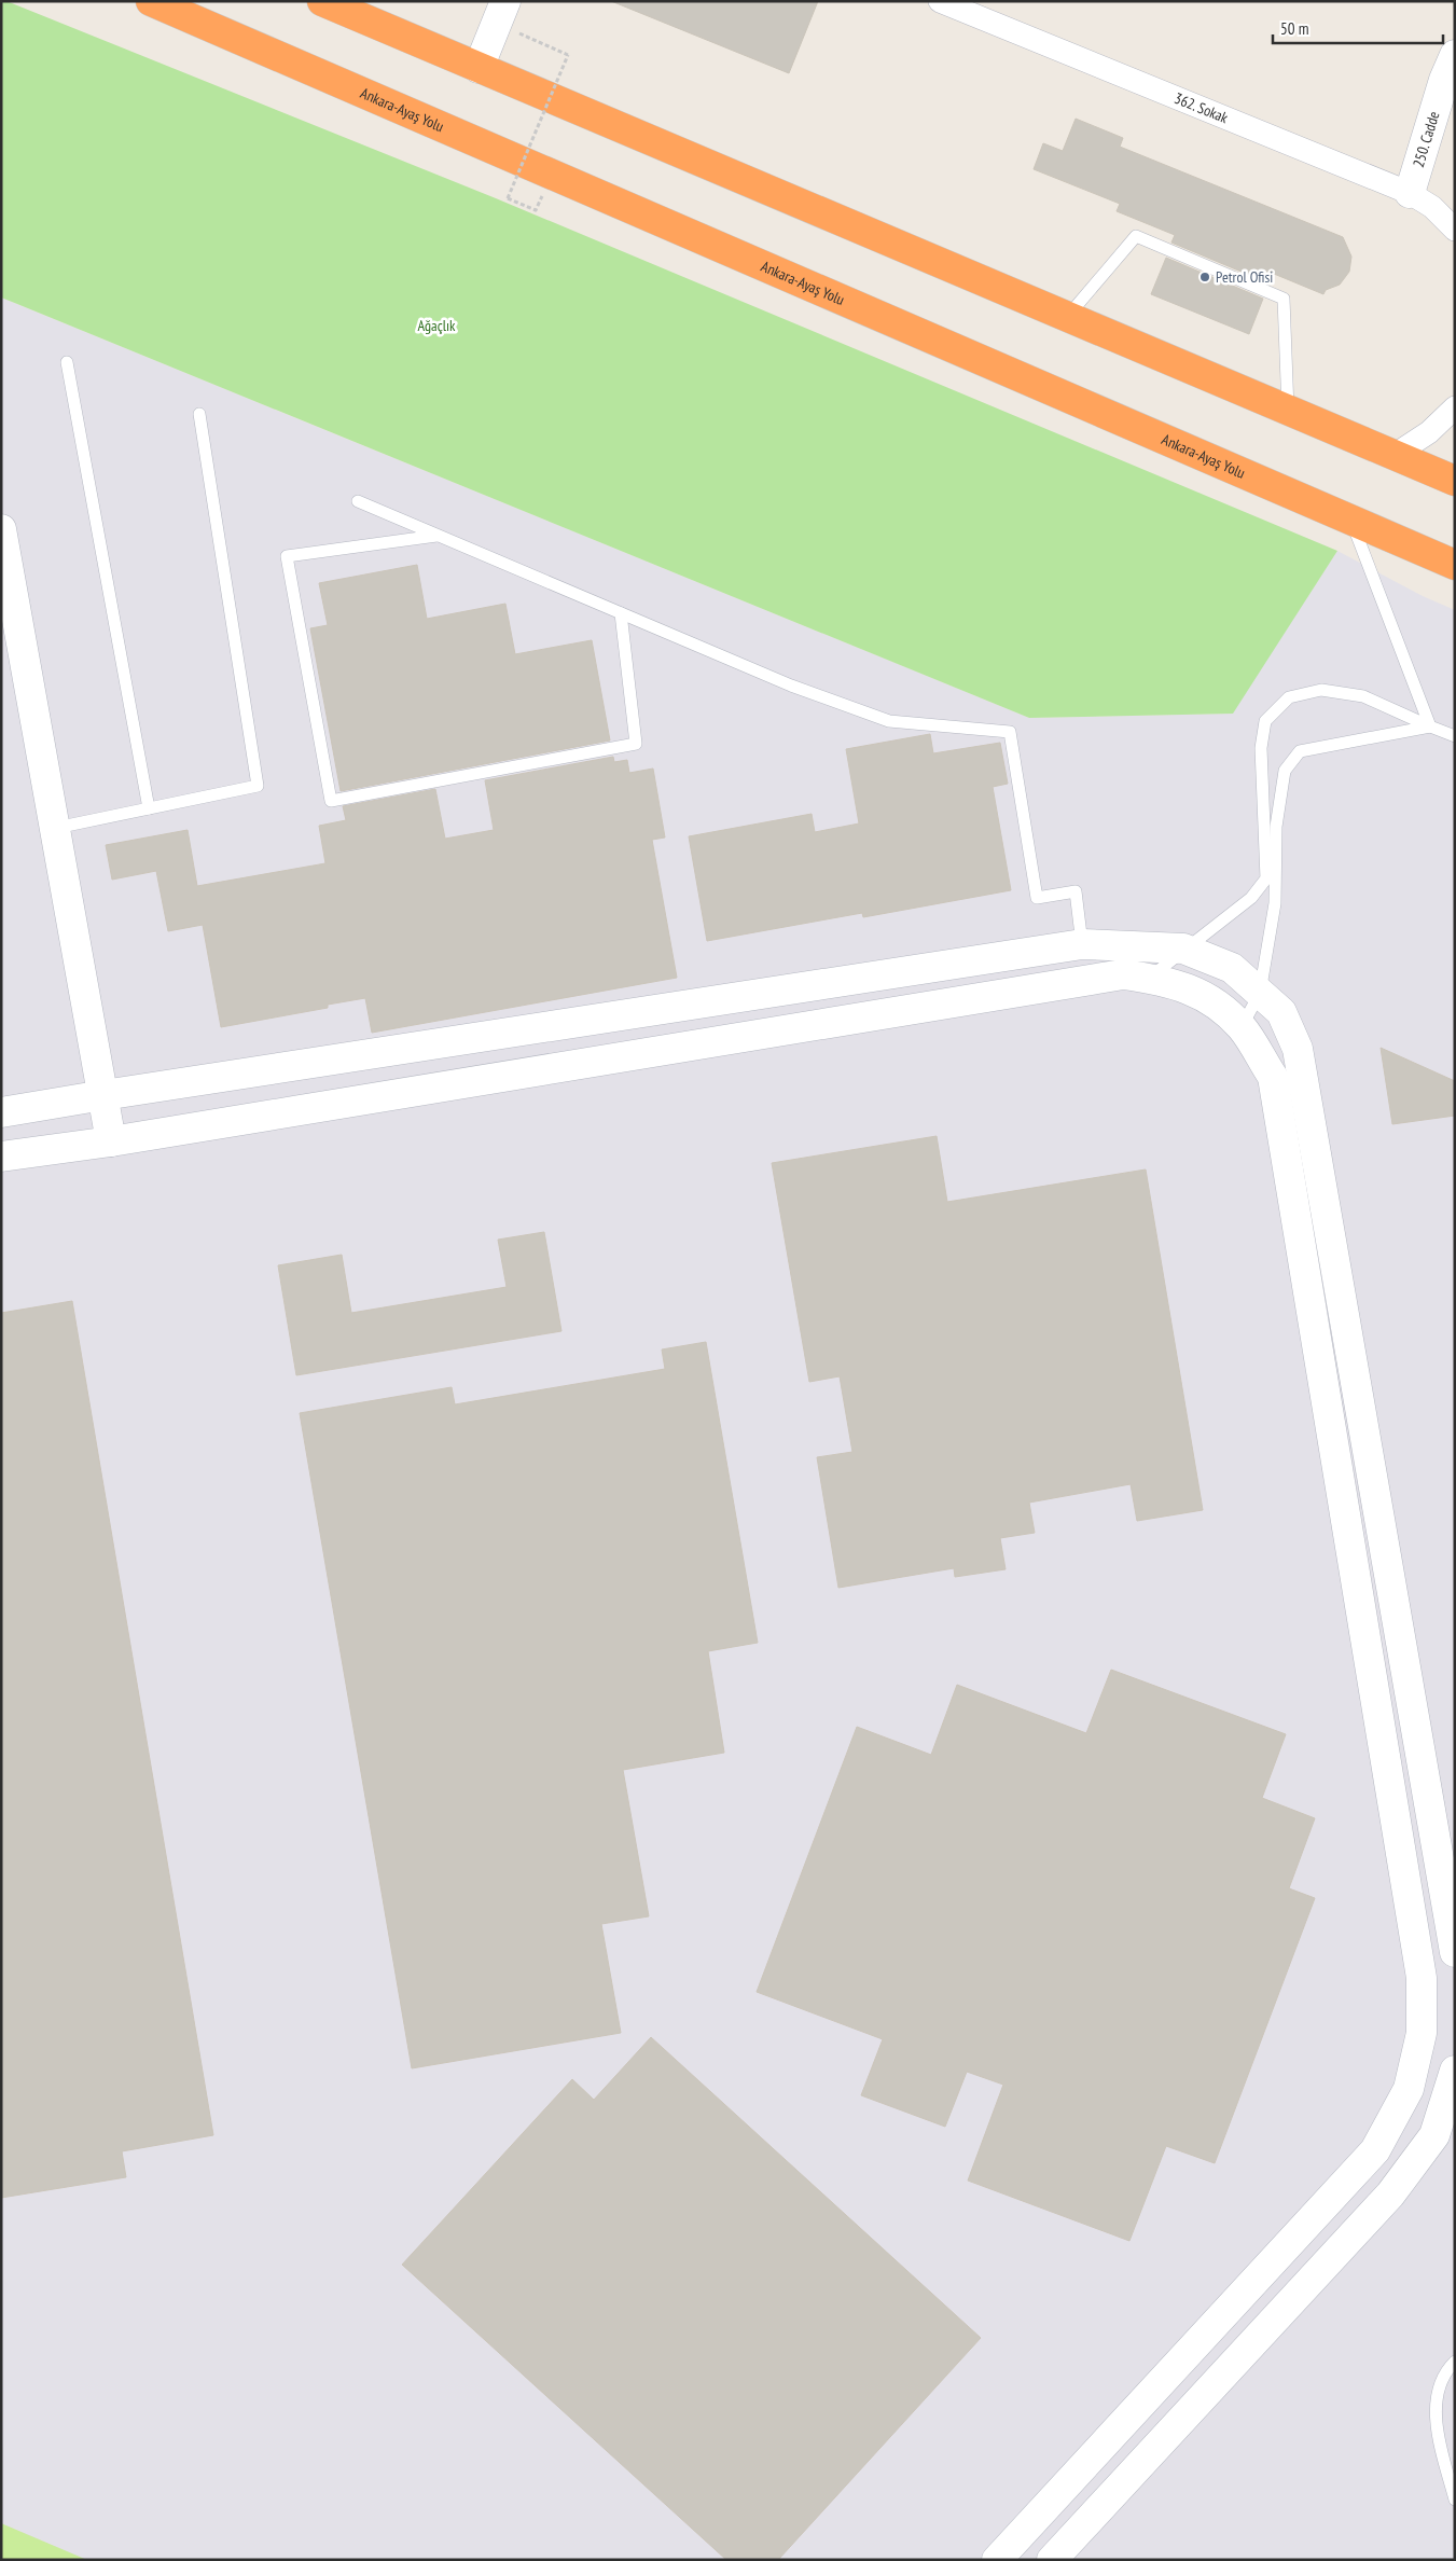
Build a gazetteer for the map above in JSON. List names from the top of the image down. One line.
{"streets":{"highway":["Ankara-Ayaş Yolu"],"street":["362. Sokak","250. Cadde"]},"crossings":[["362. Sokak","250. Cadde"]],"parks":["Ağaçlık"],"places":["Petrol Ofisi"],"scale_bar":"50 m"}
